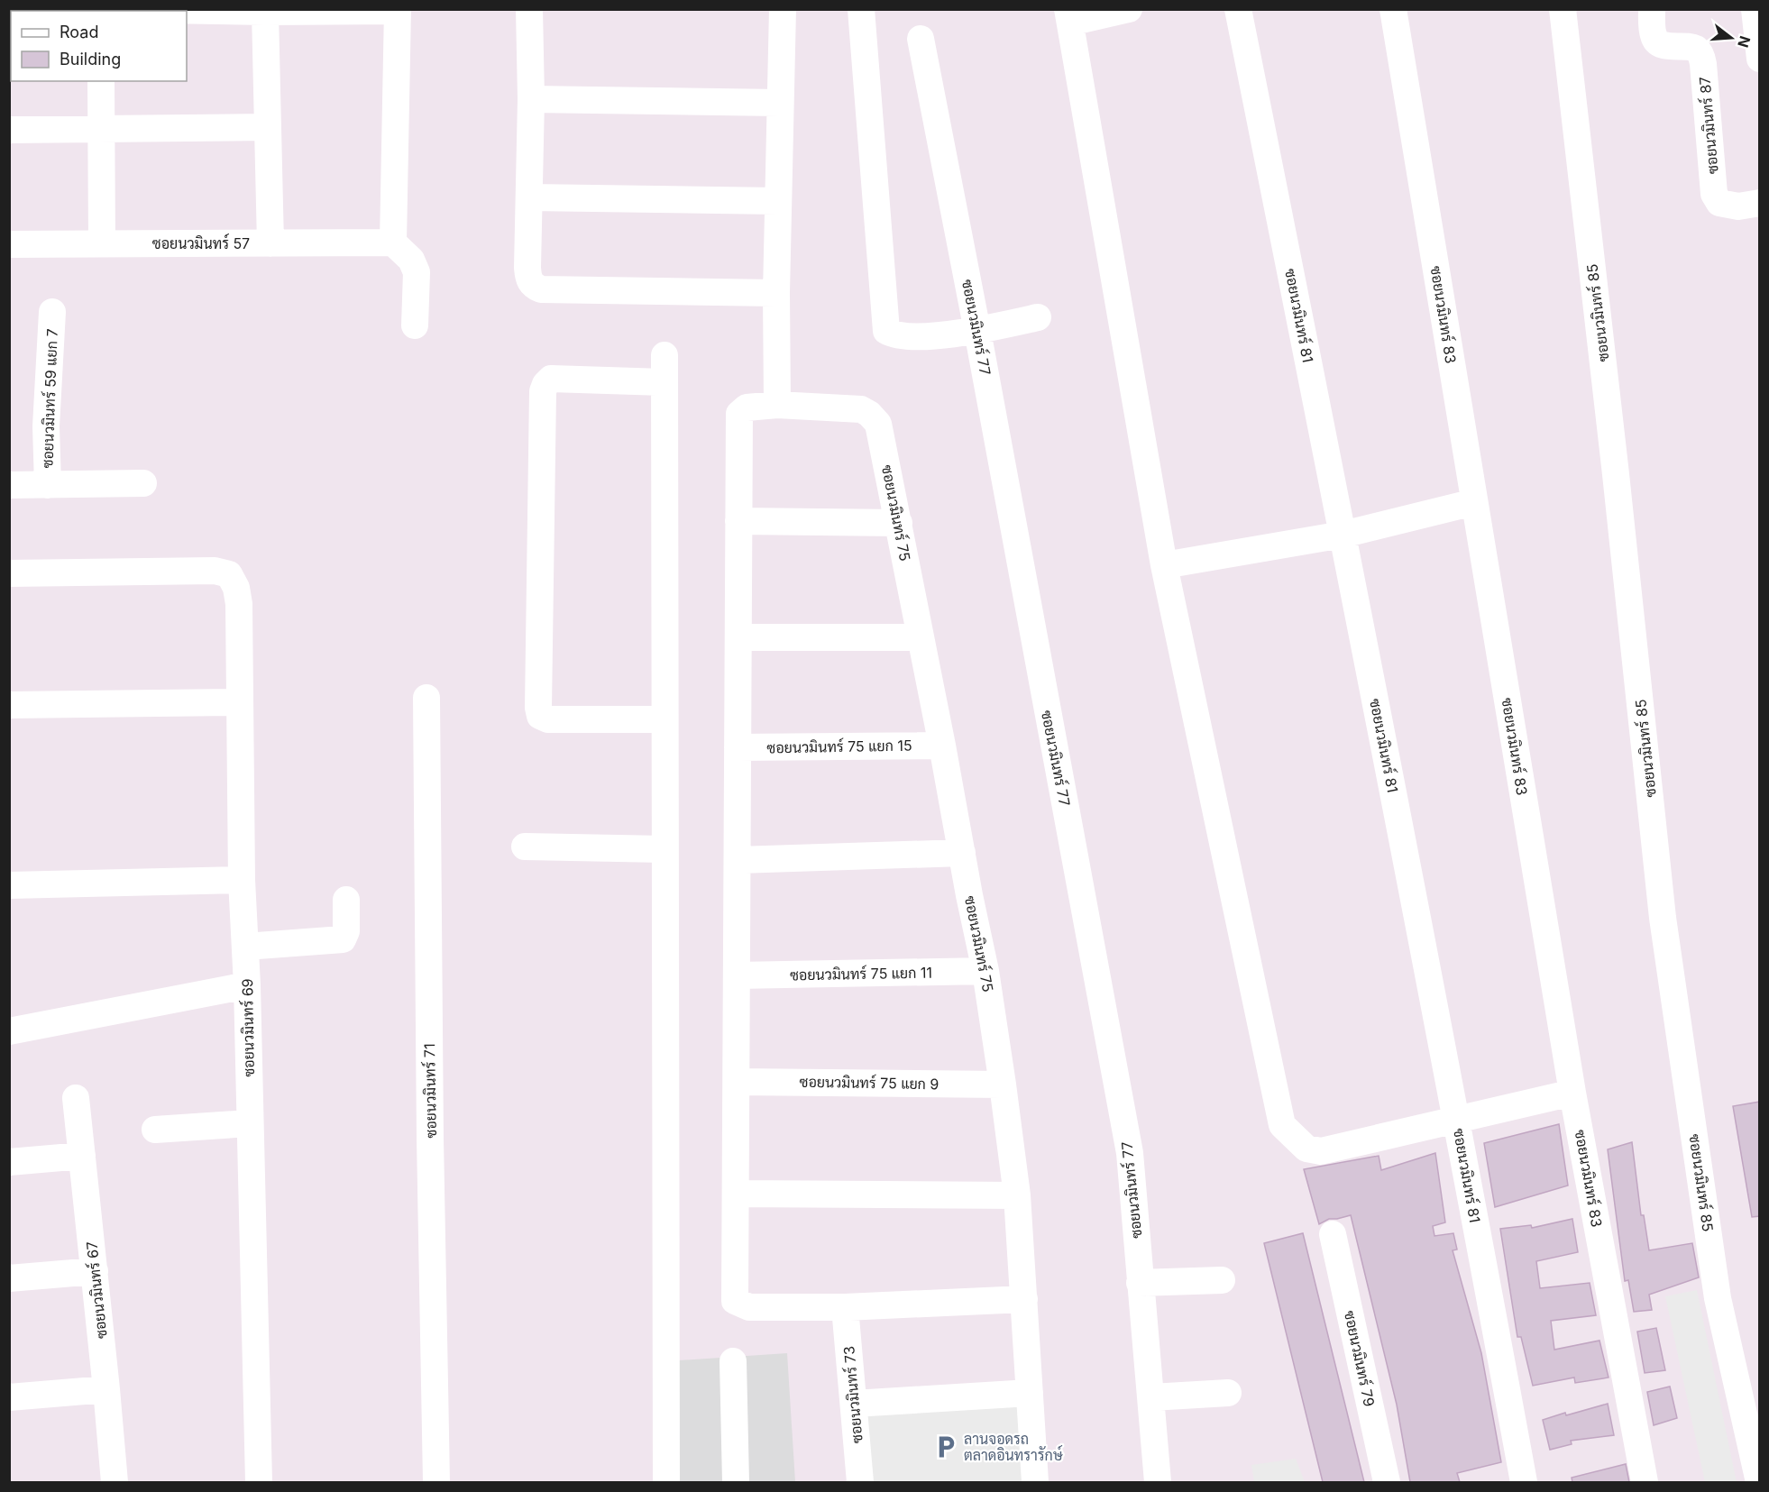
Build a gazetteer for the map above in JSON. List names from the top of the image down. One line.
{"streets":{"street":["ซอยนวมินทร์ 87","ซอยนวมินทร์ 57","ซอยนวมินทร์ 85","ซอยนวมินทร์ 83","ซอยนวมินทร์ 81","ซอยนวมินทร์ 77","ซอยนวมินทร์ 59 แยก 7","ซอยนวมินทร์ 75","ซอยนวมินทร์ 75 แยก 15","ซอยนวมินทร์ 75 แยก 11","ซอยนวมินทร์ 69","ซอยนวมินทร์ 75 แยก 9","ซอยนวมินทร์ 71","ซอยนวมินทร์ 67","ซอยนวมินทร์ 79","ซอยนวมินทร์ 73"]},"crossings":[["ซอยนวมินทร์ 75","ซอยนวมินทร์ 75 แยก 15"],["ซอยนวมินทร์ 75","ซอยนวมินทร์ 75 แยก 11"],["ซอยนวมินทร์ 75","ซอยนวมินทร์ 75 แยก 9"]],"places":{"parking":["ลานจอดรถ ตลาดอินทรารักษ์"]},"legend":["Road","Building"],"north":"right"}
